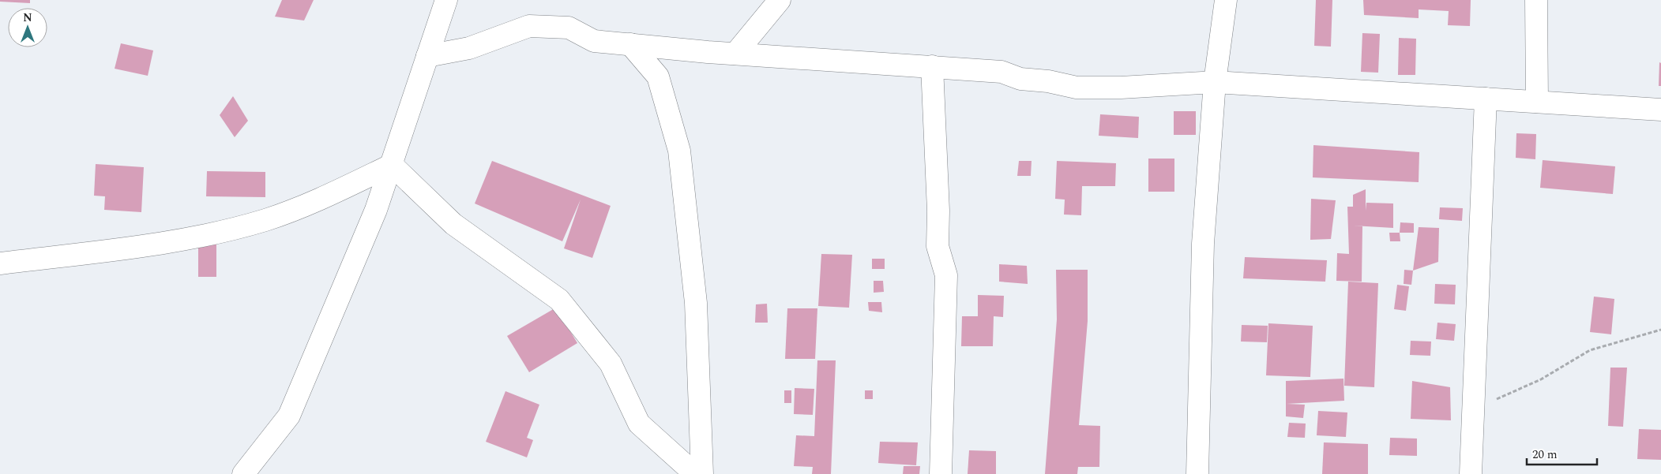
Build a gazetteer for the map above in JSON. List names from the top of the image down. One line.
{"scale_bar":"20 m","north":"top"}
